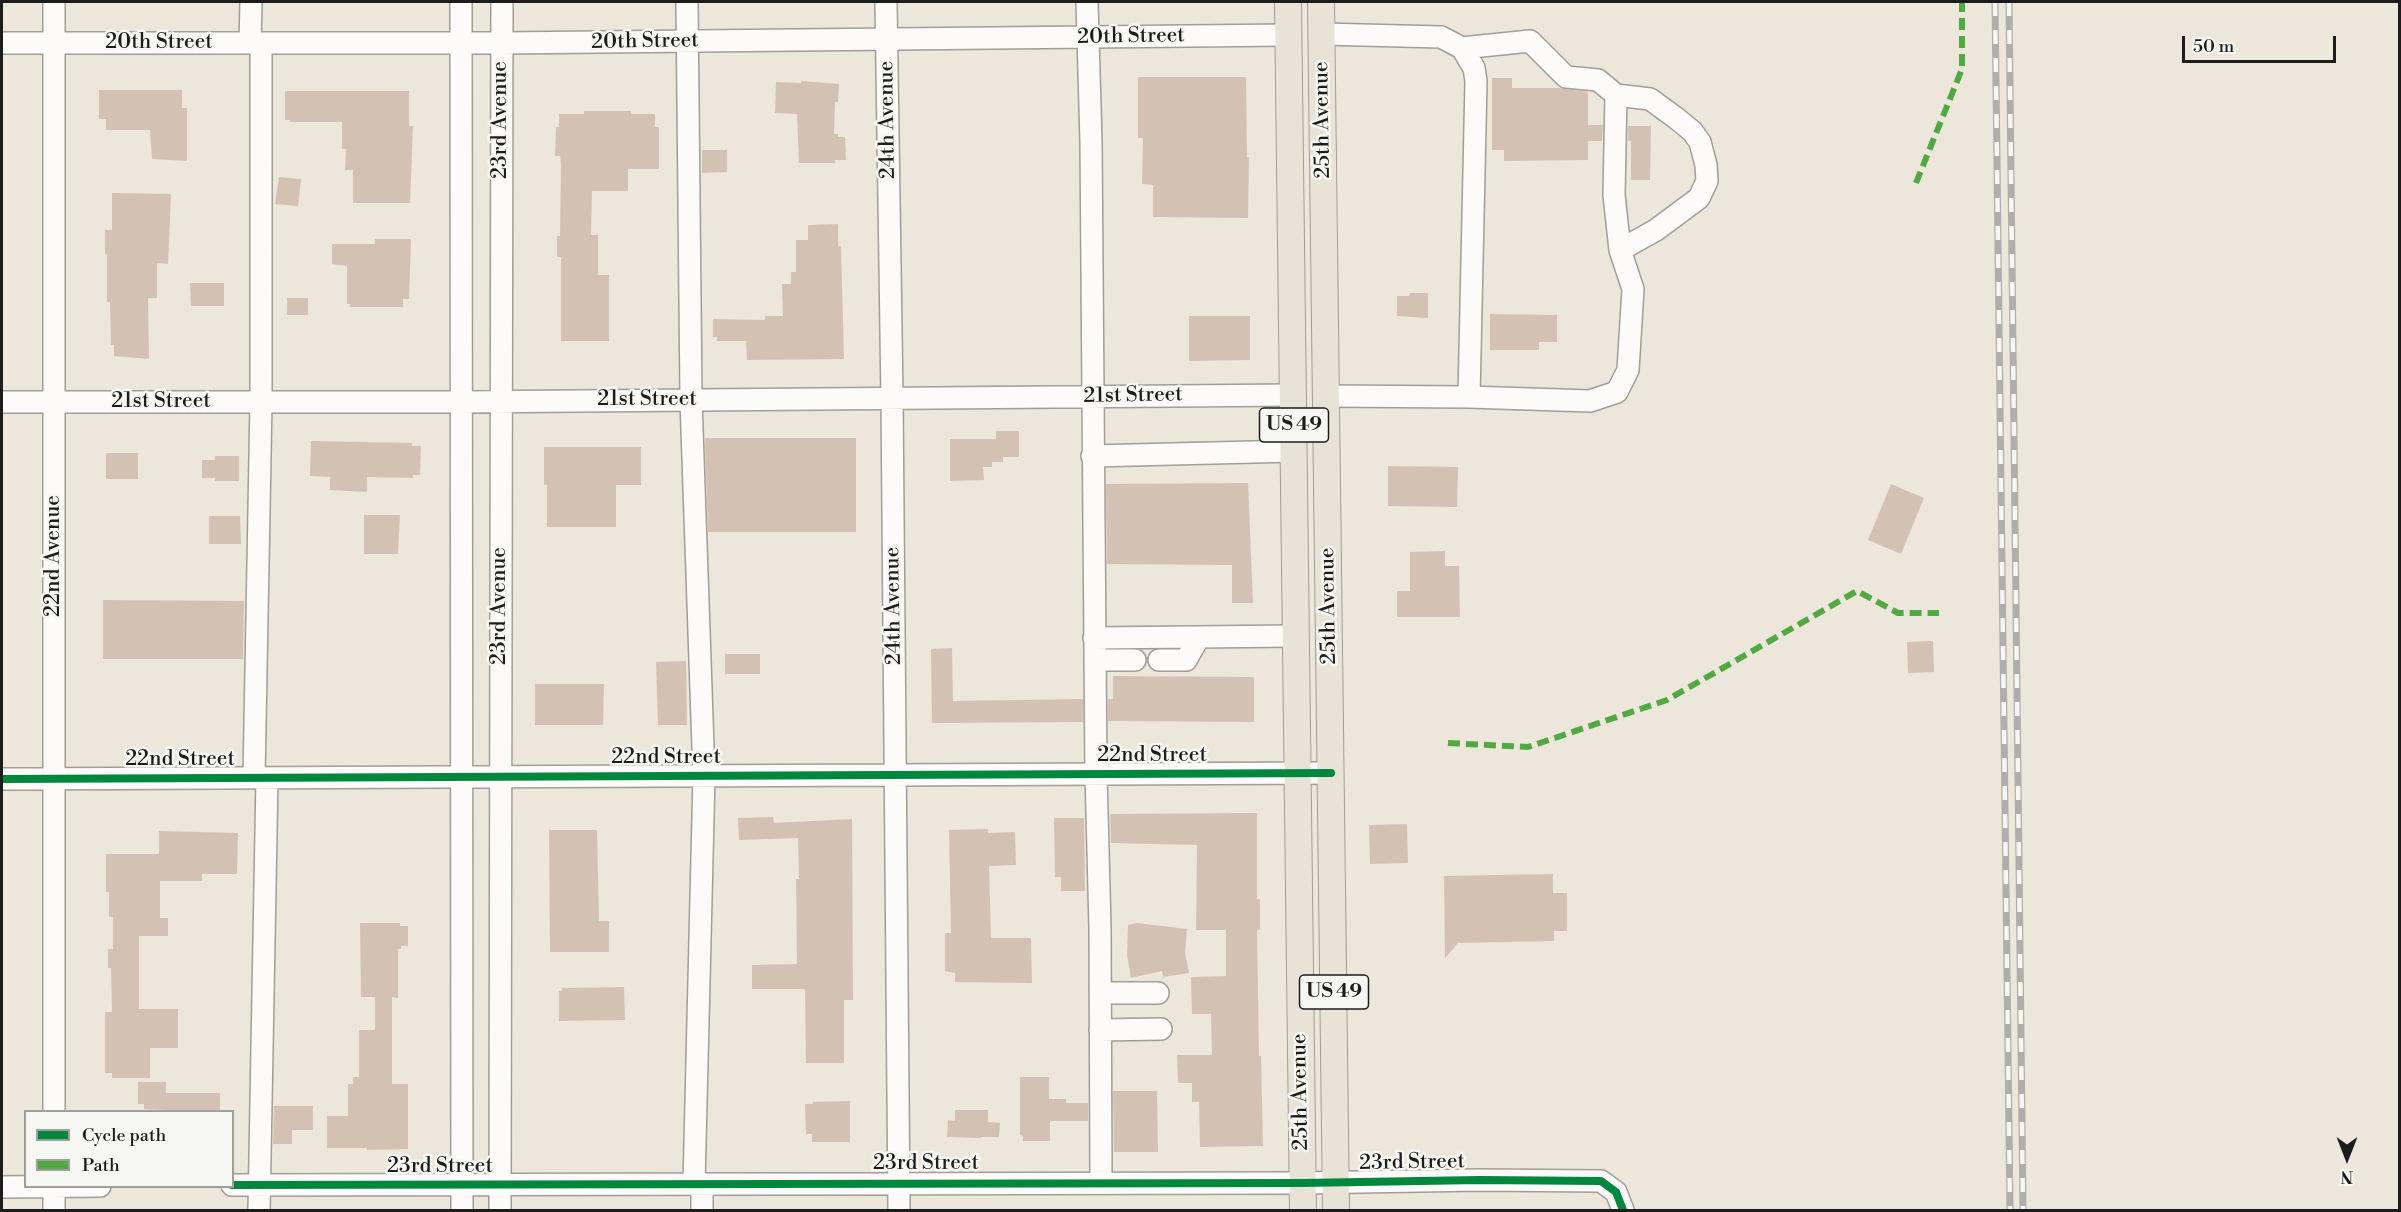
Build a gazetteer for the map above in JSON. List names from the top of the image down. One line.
{"streets":{"main road":["25th Avenue","US 49"],"street":["20th Street","23rd Avenue","24th Avenue","21st Street","22nd Avenue","22nd Street","23rd Street"]},"crossings":[["20th Street","23rd Avenue"],["20th Street","24th Avenue"],["20th Street","25th Avenue"],["20th Street","22nd Avenue"],["23rd Avenue","21st Street"],["23rd Avenue","22nd Street"],["23rd Avenue","23rd Street"],["24th Avenue","21st Street"],["24th Avenue","22nd Street"],["24th Avenue","23rd Street"],["25th Avenue","21st Street"],["25th Avenue","22nd Street"],["25th Avenue","23rd Street"],["21st Street","22nd Avenue"],["22nd Avenue","22nd Street"]],"legend":["Cycle path","Path"],"scale_bar":"50 m","north":"bottom"}
